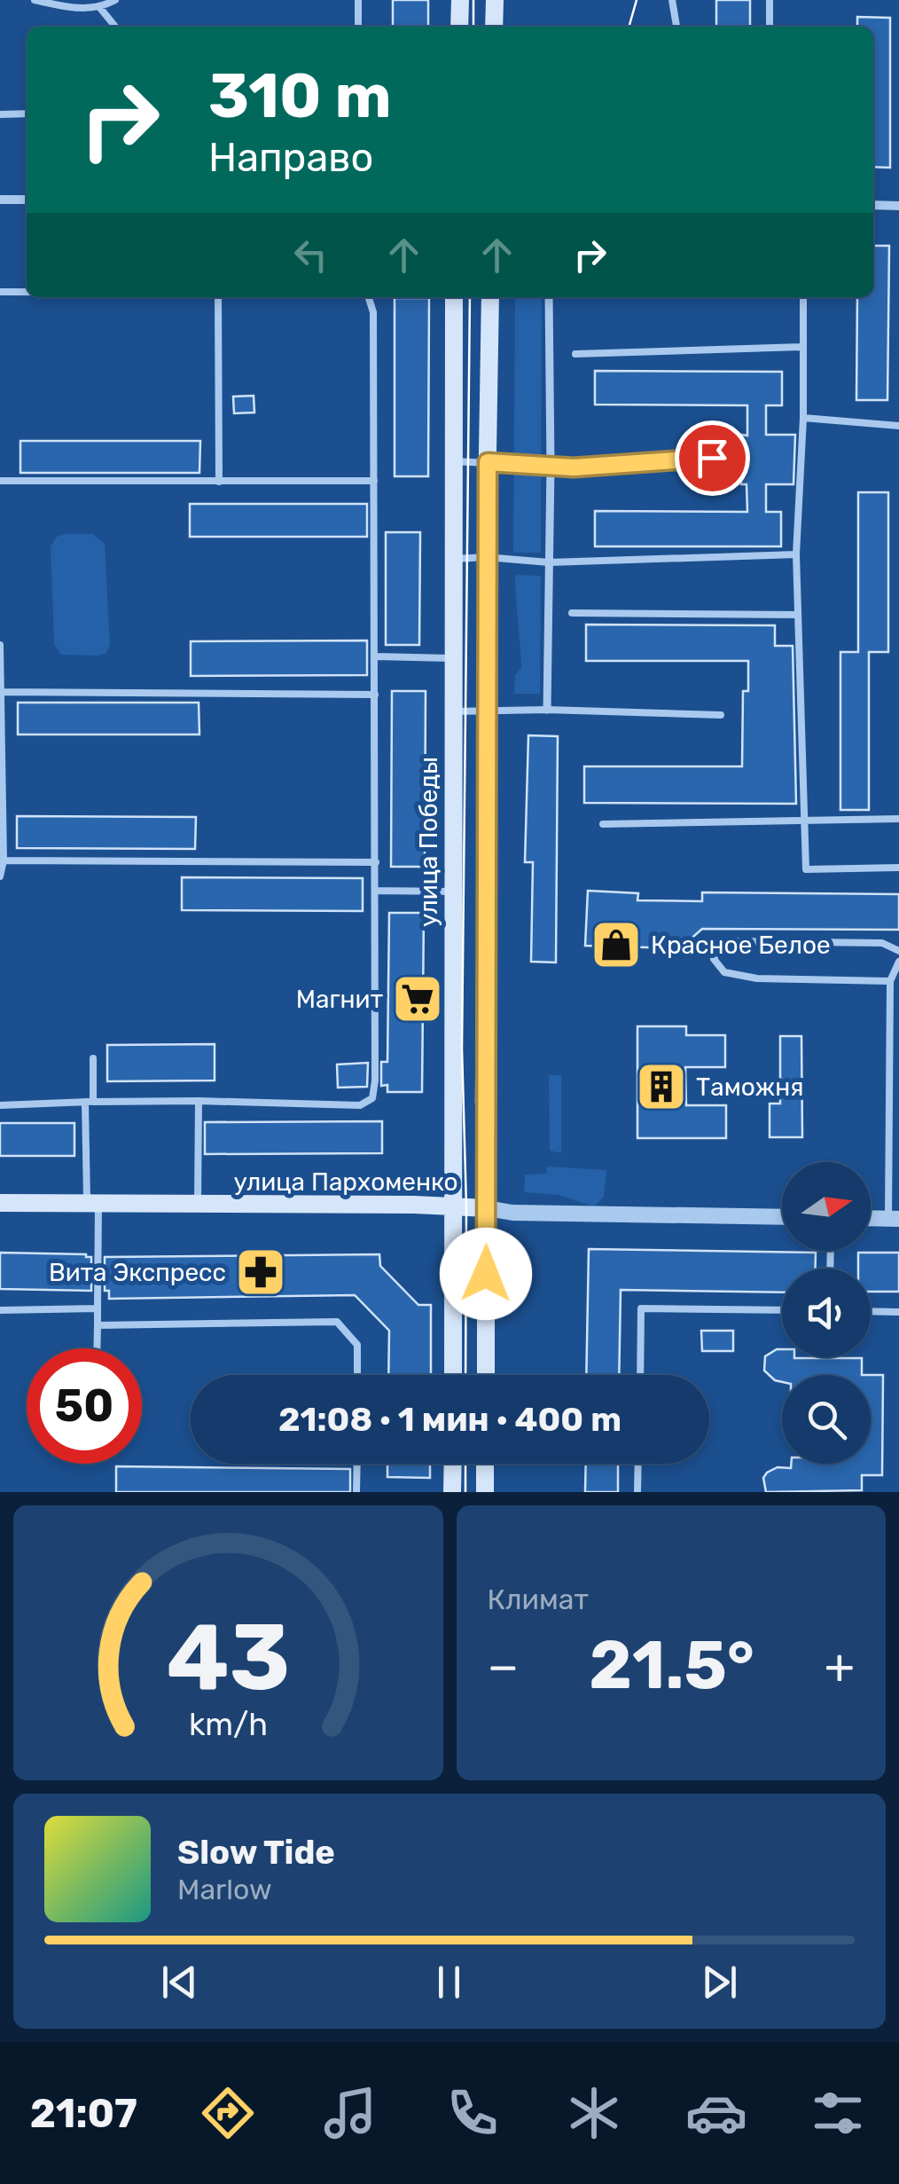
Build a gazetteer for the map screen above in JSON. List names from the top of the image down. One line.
{"streets":{"main road":["улица Победы","улица Пархоменко"]},"crossings":[["улица Победы","улица Пархоменко"]],"places":{"shop":["Красное Белое"],"supermarket":["Магнит"],"building":["Таможня"],"pharmacy":["Вита Экспресс"]},"north":"right","page":{"turn":["310 m","Направо"],"limit":"50","trip":"21:08 · 1 мин · 400 m","tile":"Климат","heat":["−","21.5°","+"],"song":["Slow Tide","Marlow"],"tabs":"21:07","gauge":["43","km/h"]}}
